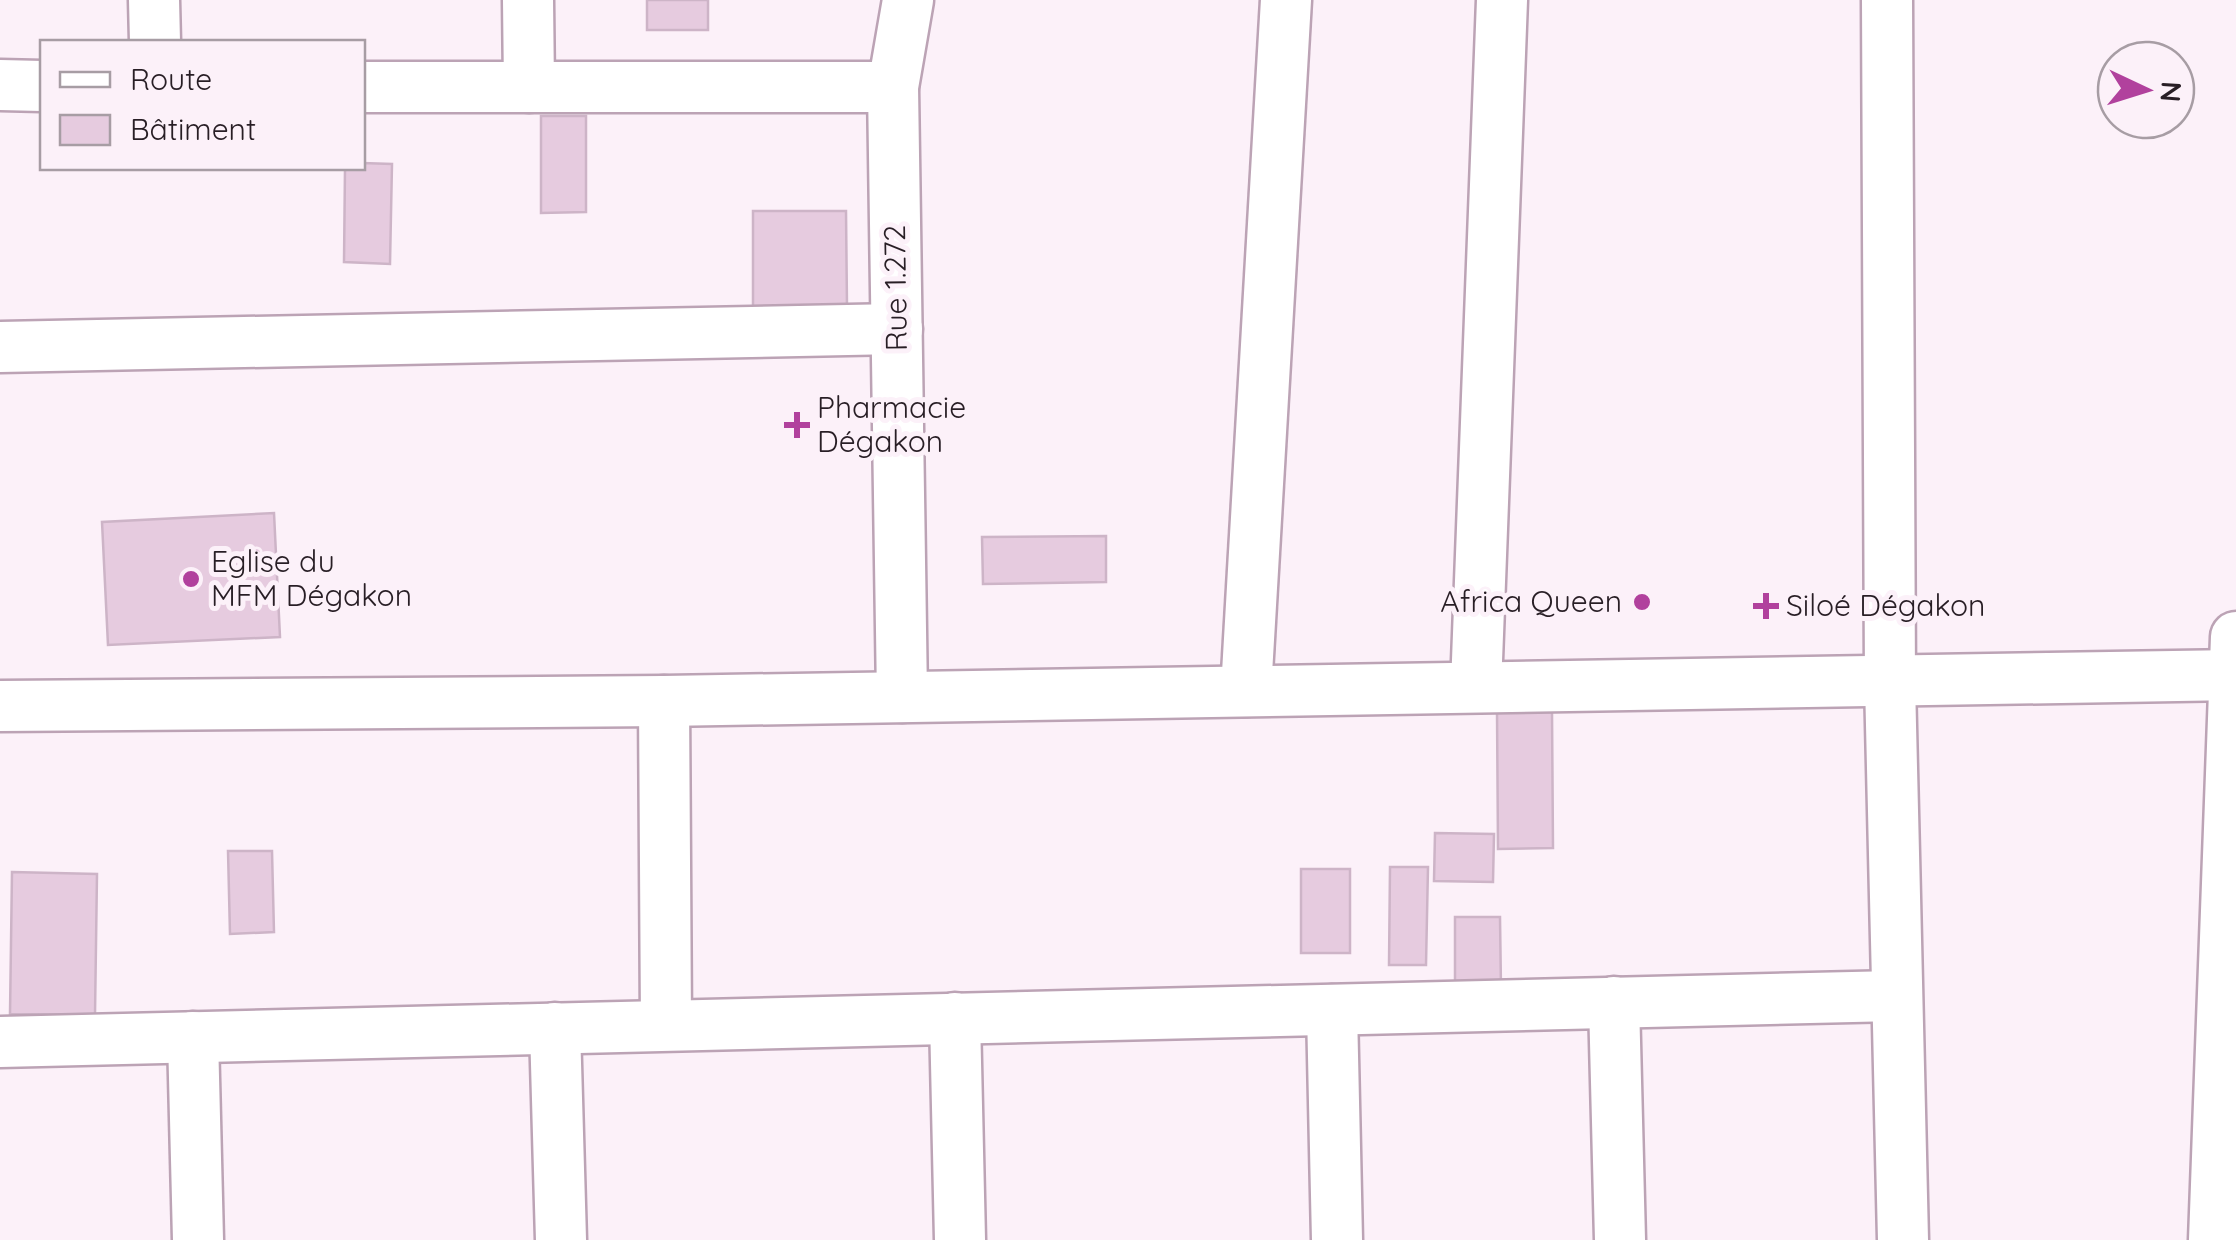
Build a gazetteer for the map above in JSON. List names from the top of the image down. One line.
{"streets":{"street":["Rue 1.272"]},"places":{"health":["Pharmacie Dégakon","Siloé Dégakon"],"other":["Eglise du MFM Dégakon","Africa Queen"]},"legend":["Route","Bâtiment"],"north":"right"}
